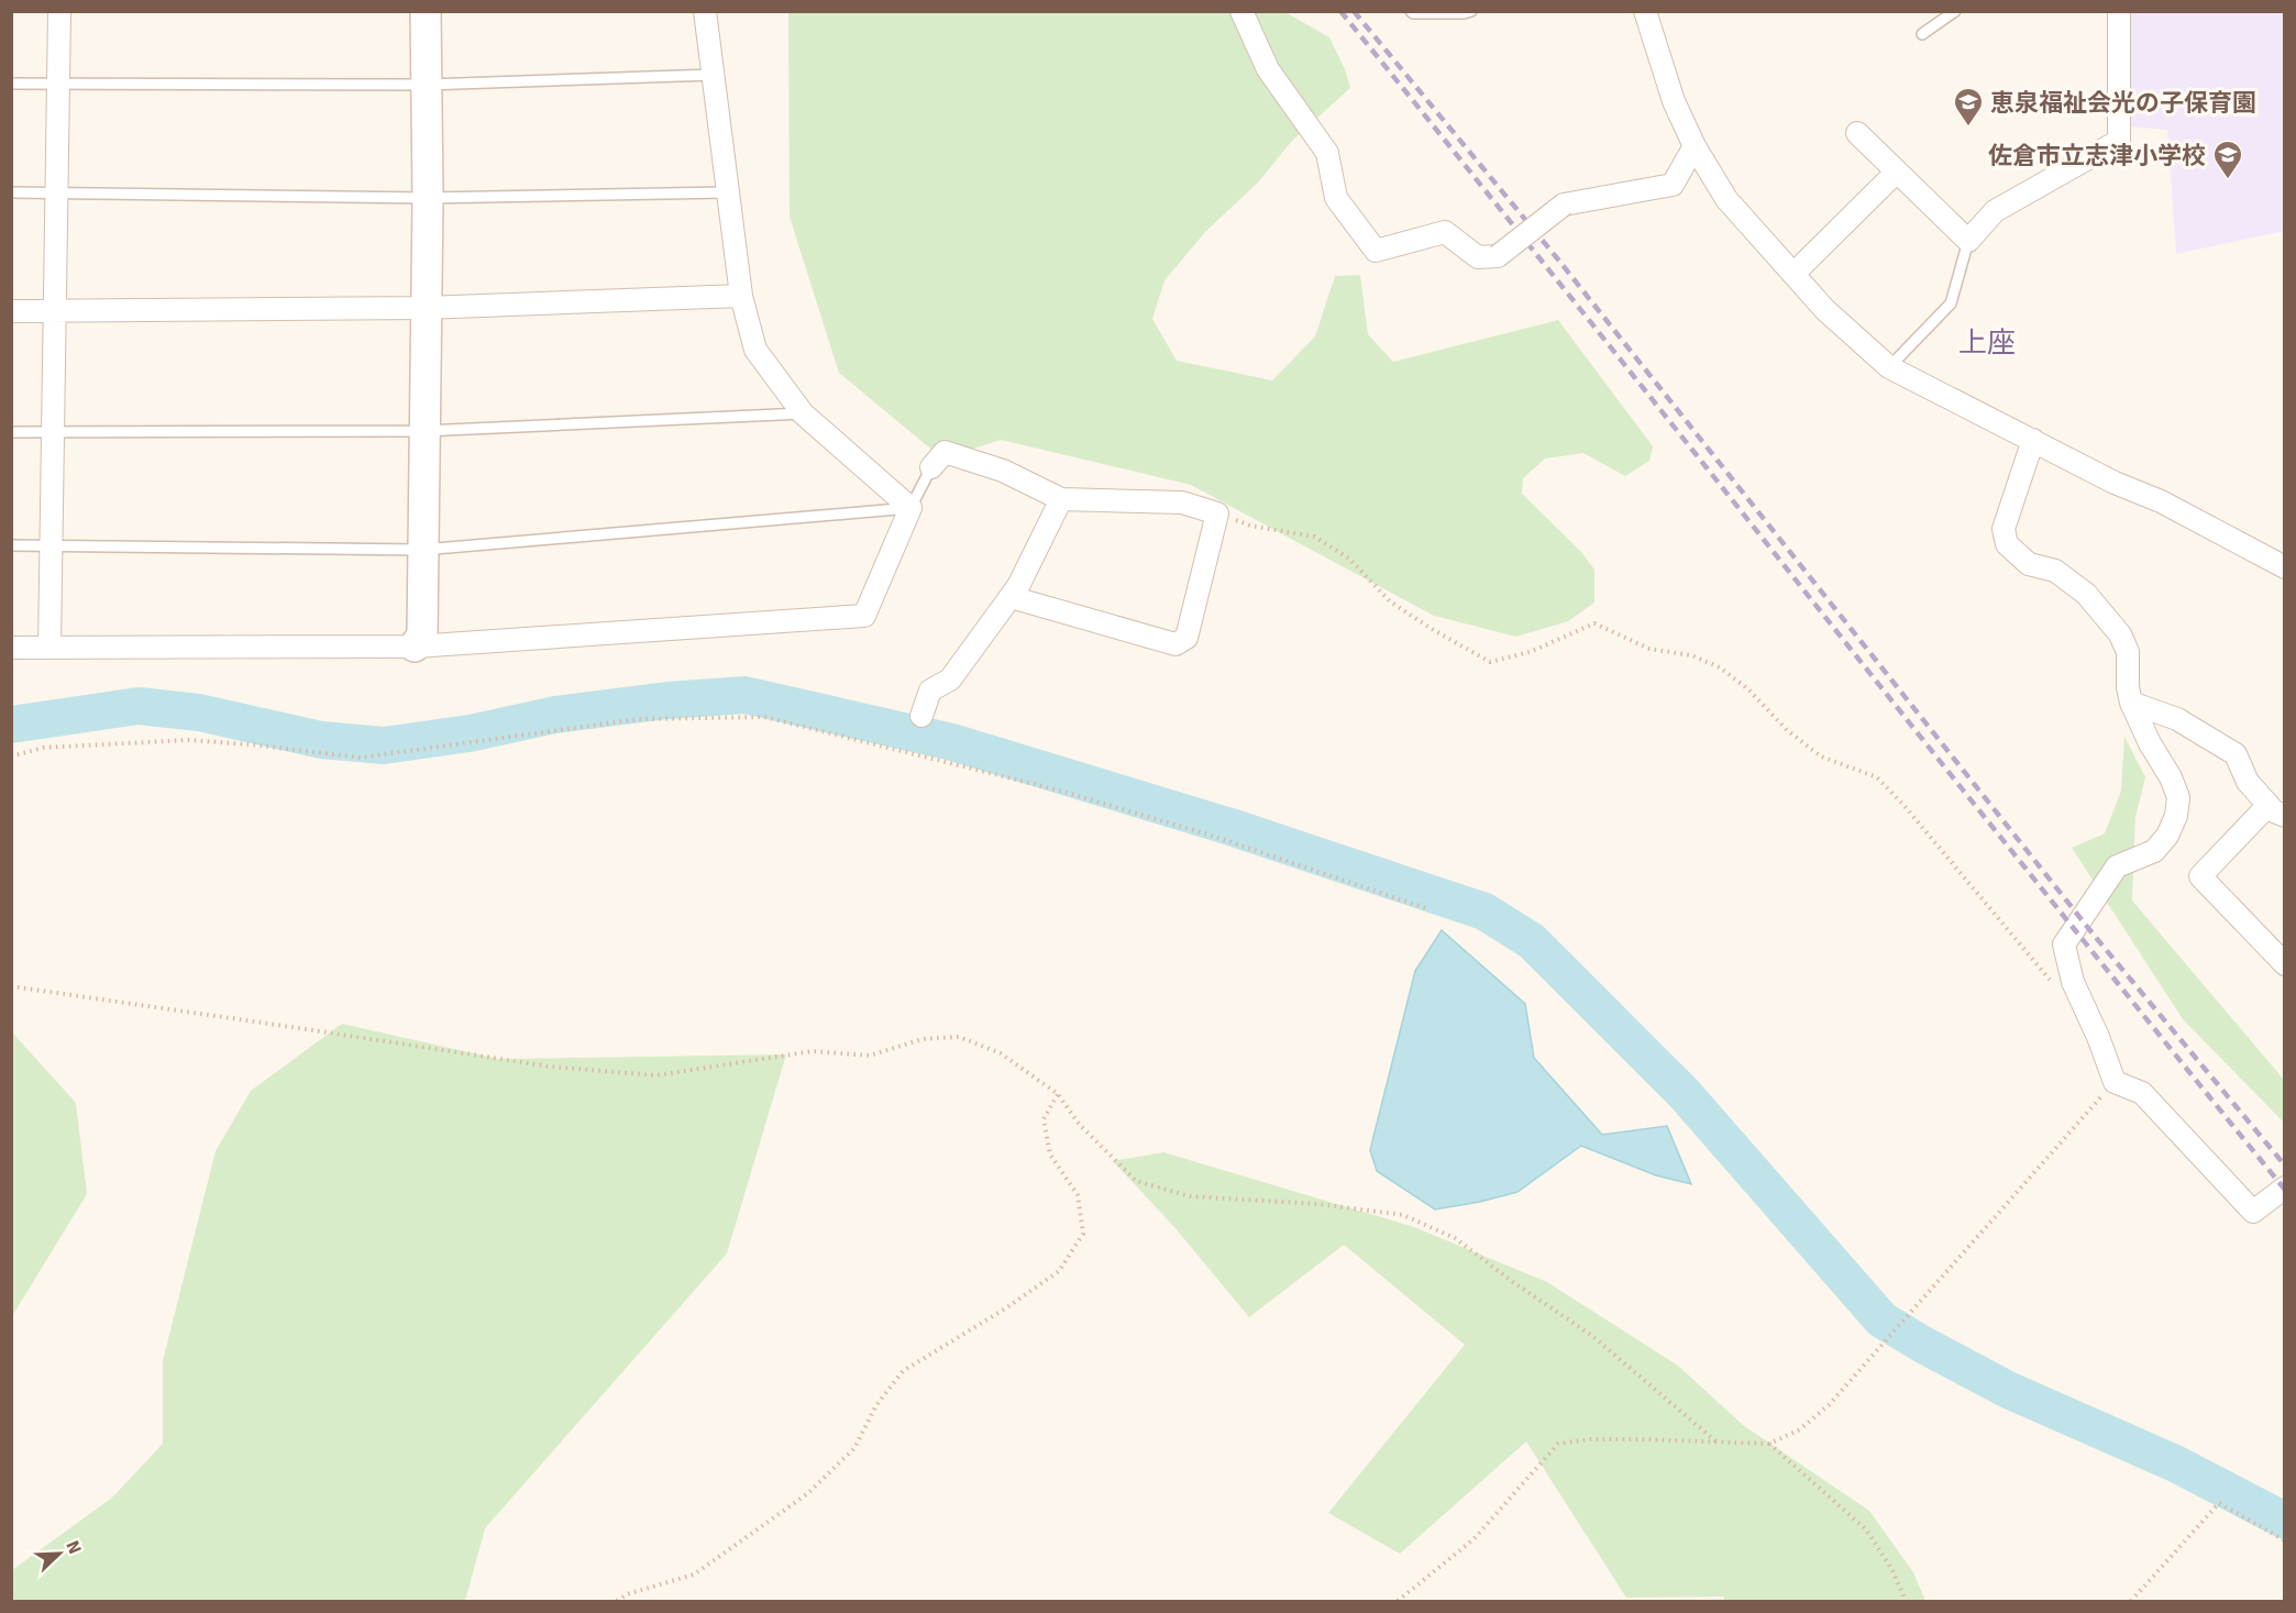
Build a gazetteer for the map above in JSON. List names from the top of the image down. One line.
{"districts":["上座"],"places":{"school or university":["恵泉福祉会光の子保育園","佐倉市立志津小学校"]},"north":"top right"}
